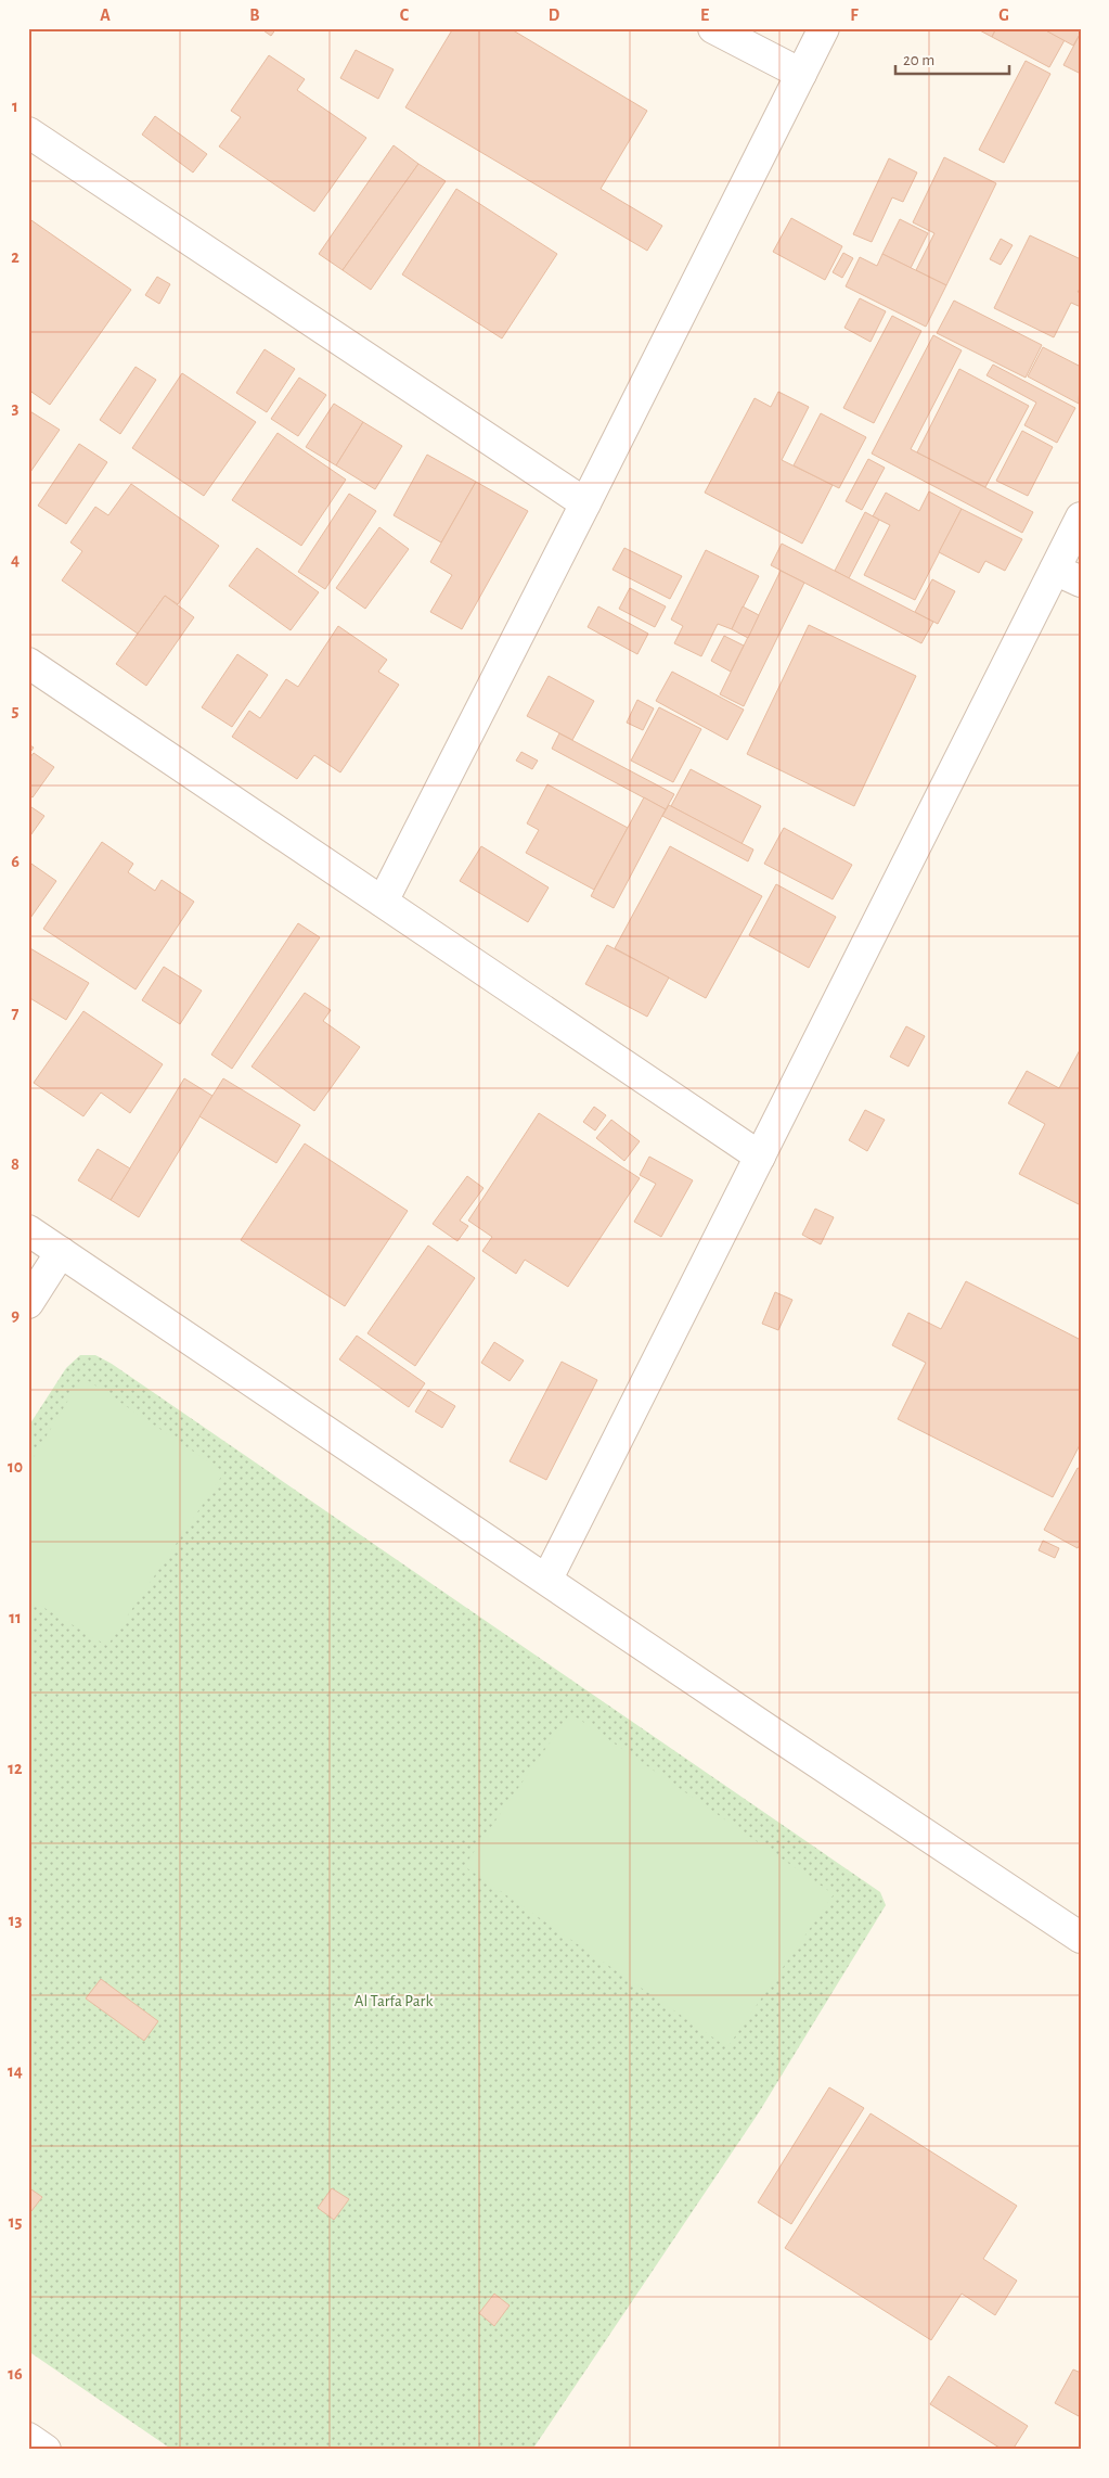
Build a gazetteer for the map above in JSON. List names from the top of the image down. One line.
{"parks":["Al Tarfa Park"],"scale_bar":"20 m","grid":{"columns":["A","B","C","D","E","F","G"],"rows":["1","2","3","4","5","6","7","8","9","10","11","12","13","14","15","16"]}}
